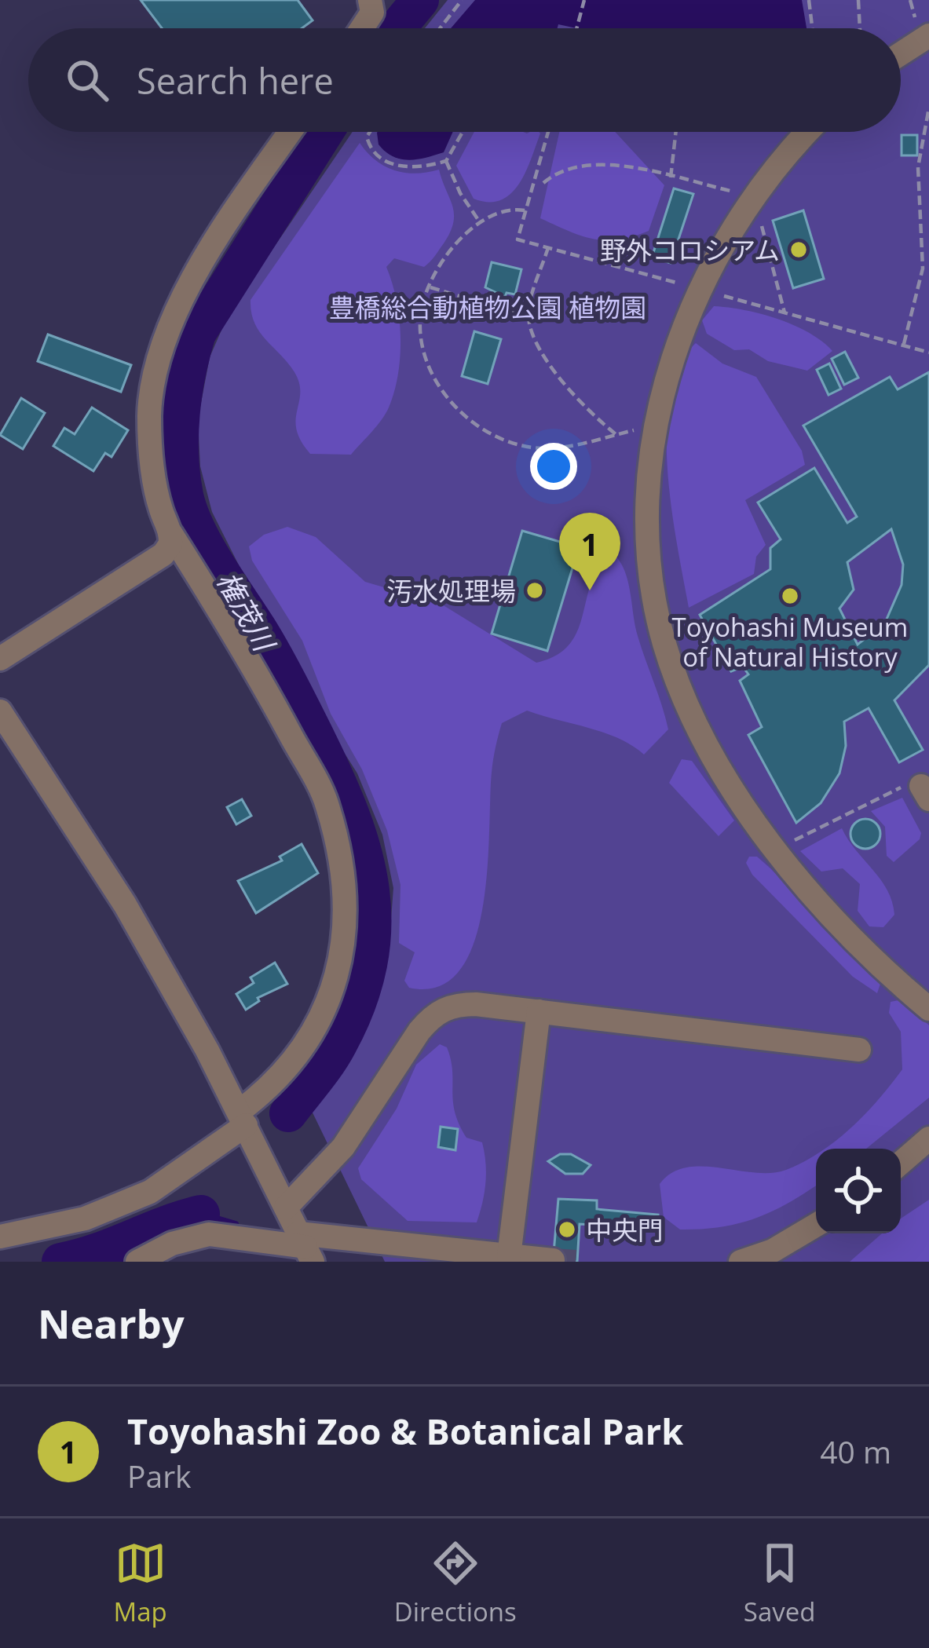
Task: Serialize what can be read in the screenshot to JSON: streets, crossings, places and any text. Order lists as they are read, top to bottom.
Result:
{
  "water": ["権茂川"],
  "parks": ["豊橋総合動植物公園 植物園"],
  "places": [
    "野外コロシアム",
    "汚水処理場",
    "Toyohashi Museum of Natural History",
    "中央門"
  ],
  "page": {
    "search": "Search here",
    "pins": "1",
    "heading": "Nearby",
    "list": [
      {
        "mark": "1",
        "name": "Toyohashi Zoo & Botanical Park",
        "note": "Park",
        "value": "40 m"
      }
    ],
    "nav": ["Map", "Directions", "Saved"]
  }
}
